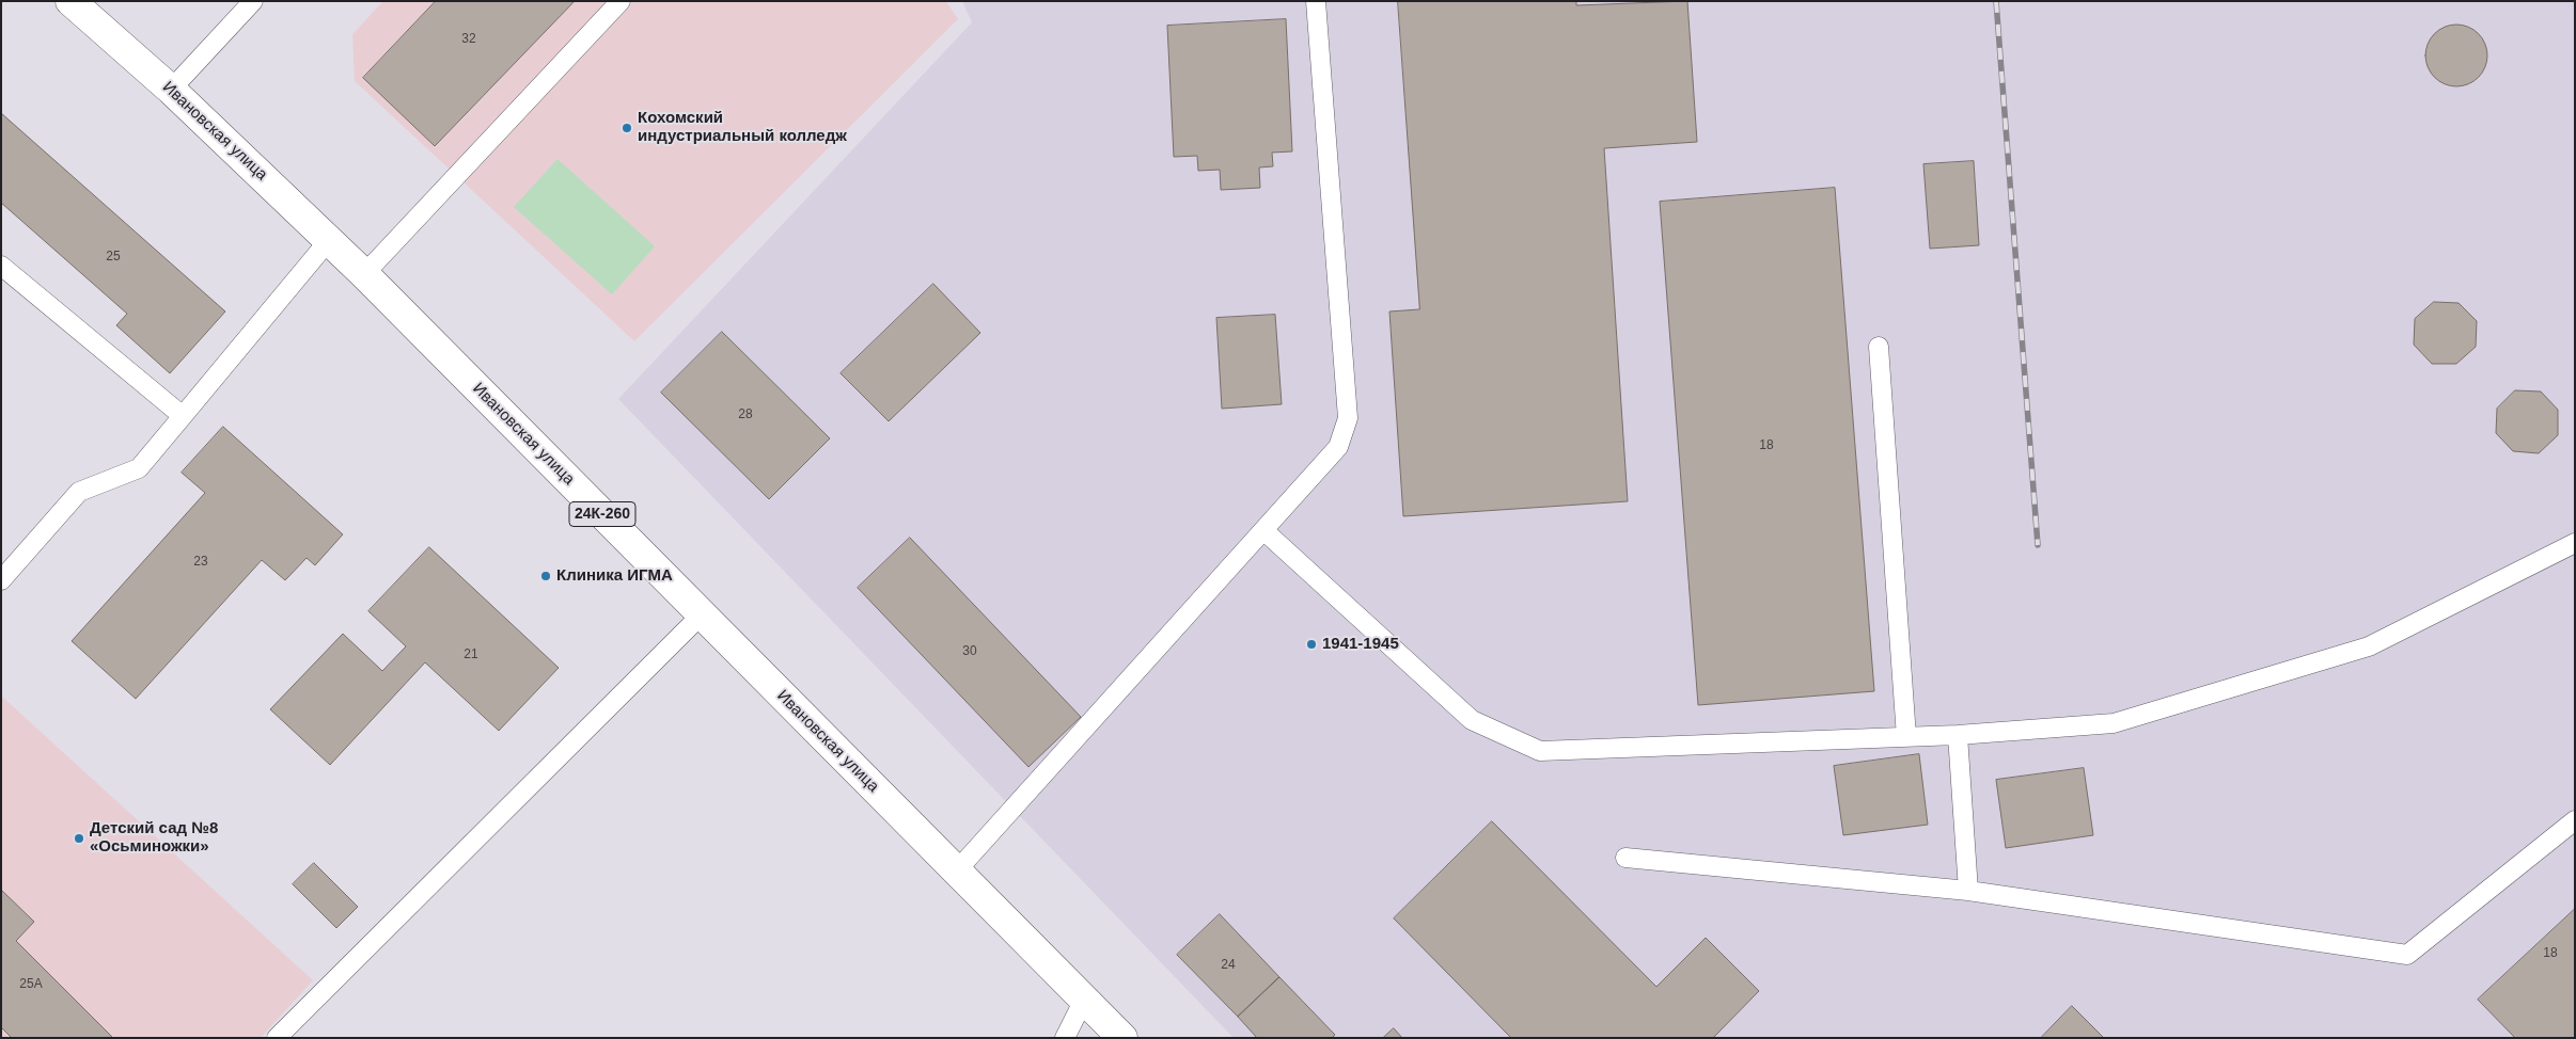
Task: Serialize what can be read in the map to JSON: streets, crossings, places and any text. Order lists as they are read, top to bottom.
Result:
{
  "streets": {
    "main road": ["Ивановская улица", "24К-260"]
  },
  "places": [
    "Кохомский индустриальный колледж",
    "Клиника ИГМА",
    "1941-1945",
    "Детский сад №8 «Осьминожки»"
  ],
  "house_numbers": [
    "32",
    "25",
    "28",
    "18",
    "23",
    "30",
    "21",
    "18",
    "24",
    "25А"
  ]
}
